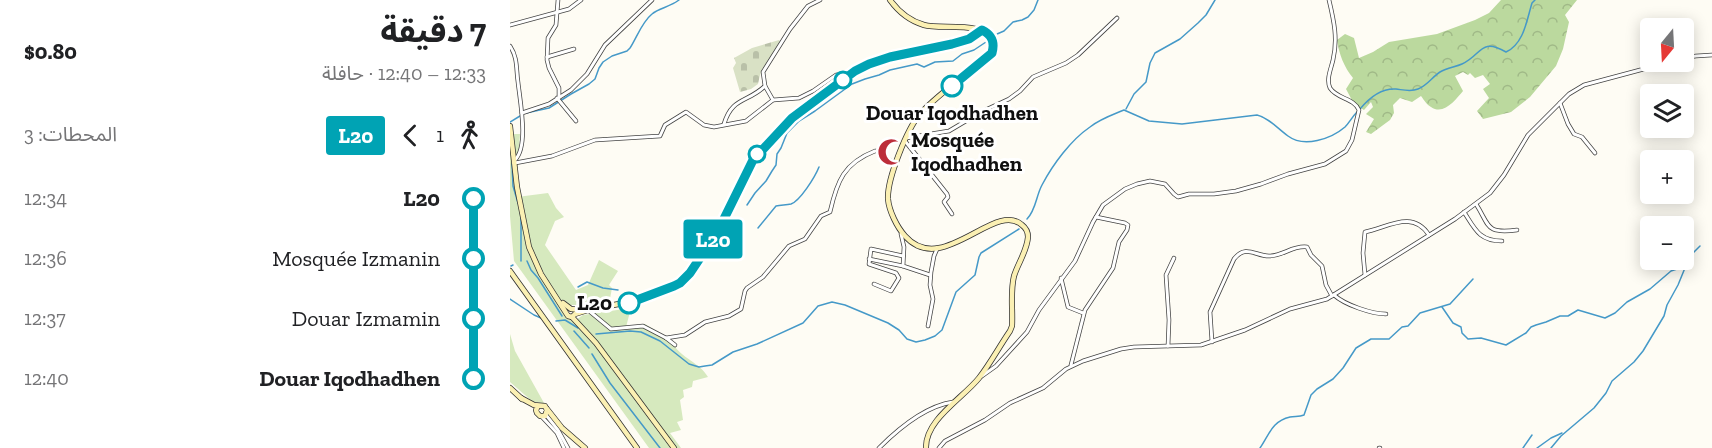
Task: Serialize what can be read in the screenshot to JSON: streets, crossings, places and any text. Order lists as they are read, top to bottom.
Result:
{
  "places": {
    "other": ["Douar Iqodhadhen", "L20"],
    "mosque": ["Mosquée Iqodhadhen"]
  },
  "lines": ["bus line L20"],
  "north": "bottom",
  "page": {
    "on_map": "L20",
    "heading": ["7 دقيقة", "12:33 – 12:40 · حافلة", "$0.80"],
    "map_buttons": ["+", "−"],
    "legs": ["1", "L20", "المحطات: 3"],
    "list": [
      {
        "name": "L20",
        "value": "12:34"
      },
      {
        "name": "Mosquée Izmanin",
        "value": "12:36"
      },
      {
        "name": "Douar Izmamin",
        "value": "12:37"
      },
      {
        "name": "Douar Iqodhadhen",
        "value": "12:40"
      }
    ]
  }
}
